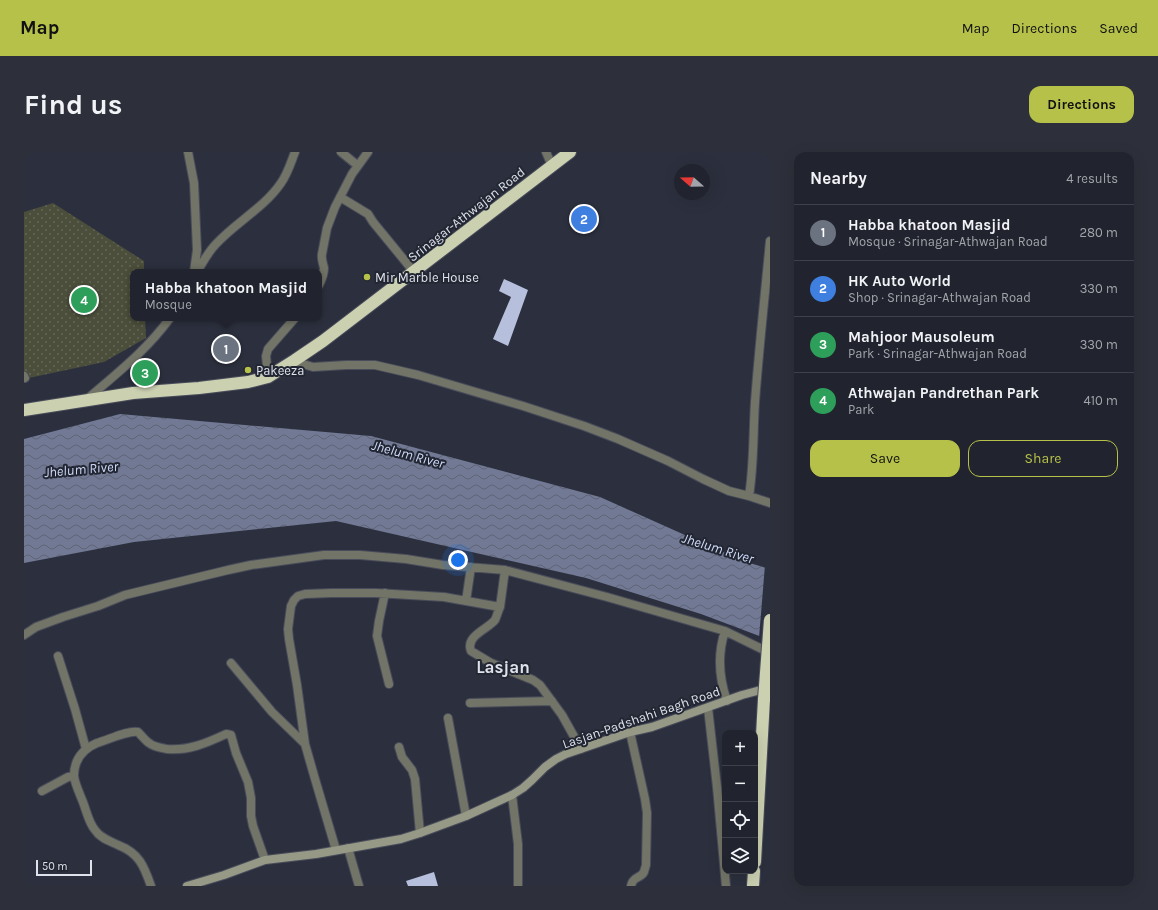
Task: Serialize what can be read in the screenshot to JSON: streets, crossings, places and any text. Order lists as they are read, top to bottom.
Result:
{
  "streets": {
    "highway": ["Srinagar-Athwajan Road"],
    "street": ["Lasjan-Padshahi Bagh Road"]
  },
  "districts": ["Lasjan"],
  "water": ["Jhelum River"],
  "places": ["Mir Marble House", "Pakeeza"],
  "scale_bar": "50 m",
  "north": "left",
  "page": {
    "header": "Map",
    "nav": ["Map", "Directions", "Saved"],
    "buttons": [
      "Directions",
      ["Save", "Share"]
    ],
    "title": "Find us",
    "heading": ["Nearby", "4 results"],
    "pins": [
      "2",
      "4",
      "1",
      "3"
    ],
    "list": [
      {
        "mark": "1",
        "name": "Habba khatoon Masjid",
        "note": "Mosque · Srinagar-Athwajan Road",
        "value": "280 m"
      },
      {
        "mark": "2",
        "name": "HK Auto World",
        "note": "Shop · Srinagar-Athwajan Road",
        "value": "330 m"
      },
      {
        "mark": "3",
        "name": "Mahjoor Mausoleum",
        "note": "Park · Srinagar-Athwajan Road",
        "value": "330 m"
      },
      {
        "mark": "4",
        "name": "Athwajan Pandrethan Park",
        "note": "Park",
        "value": "410 m"
      }
    ],
    "popup": ["Habba khatoon Masjid", "Mosque"],
    "map_buttons": ["+", "−"],
    "scale": "50 m"
  }
}
